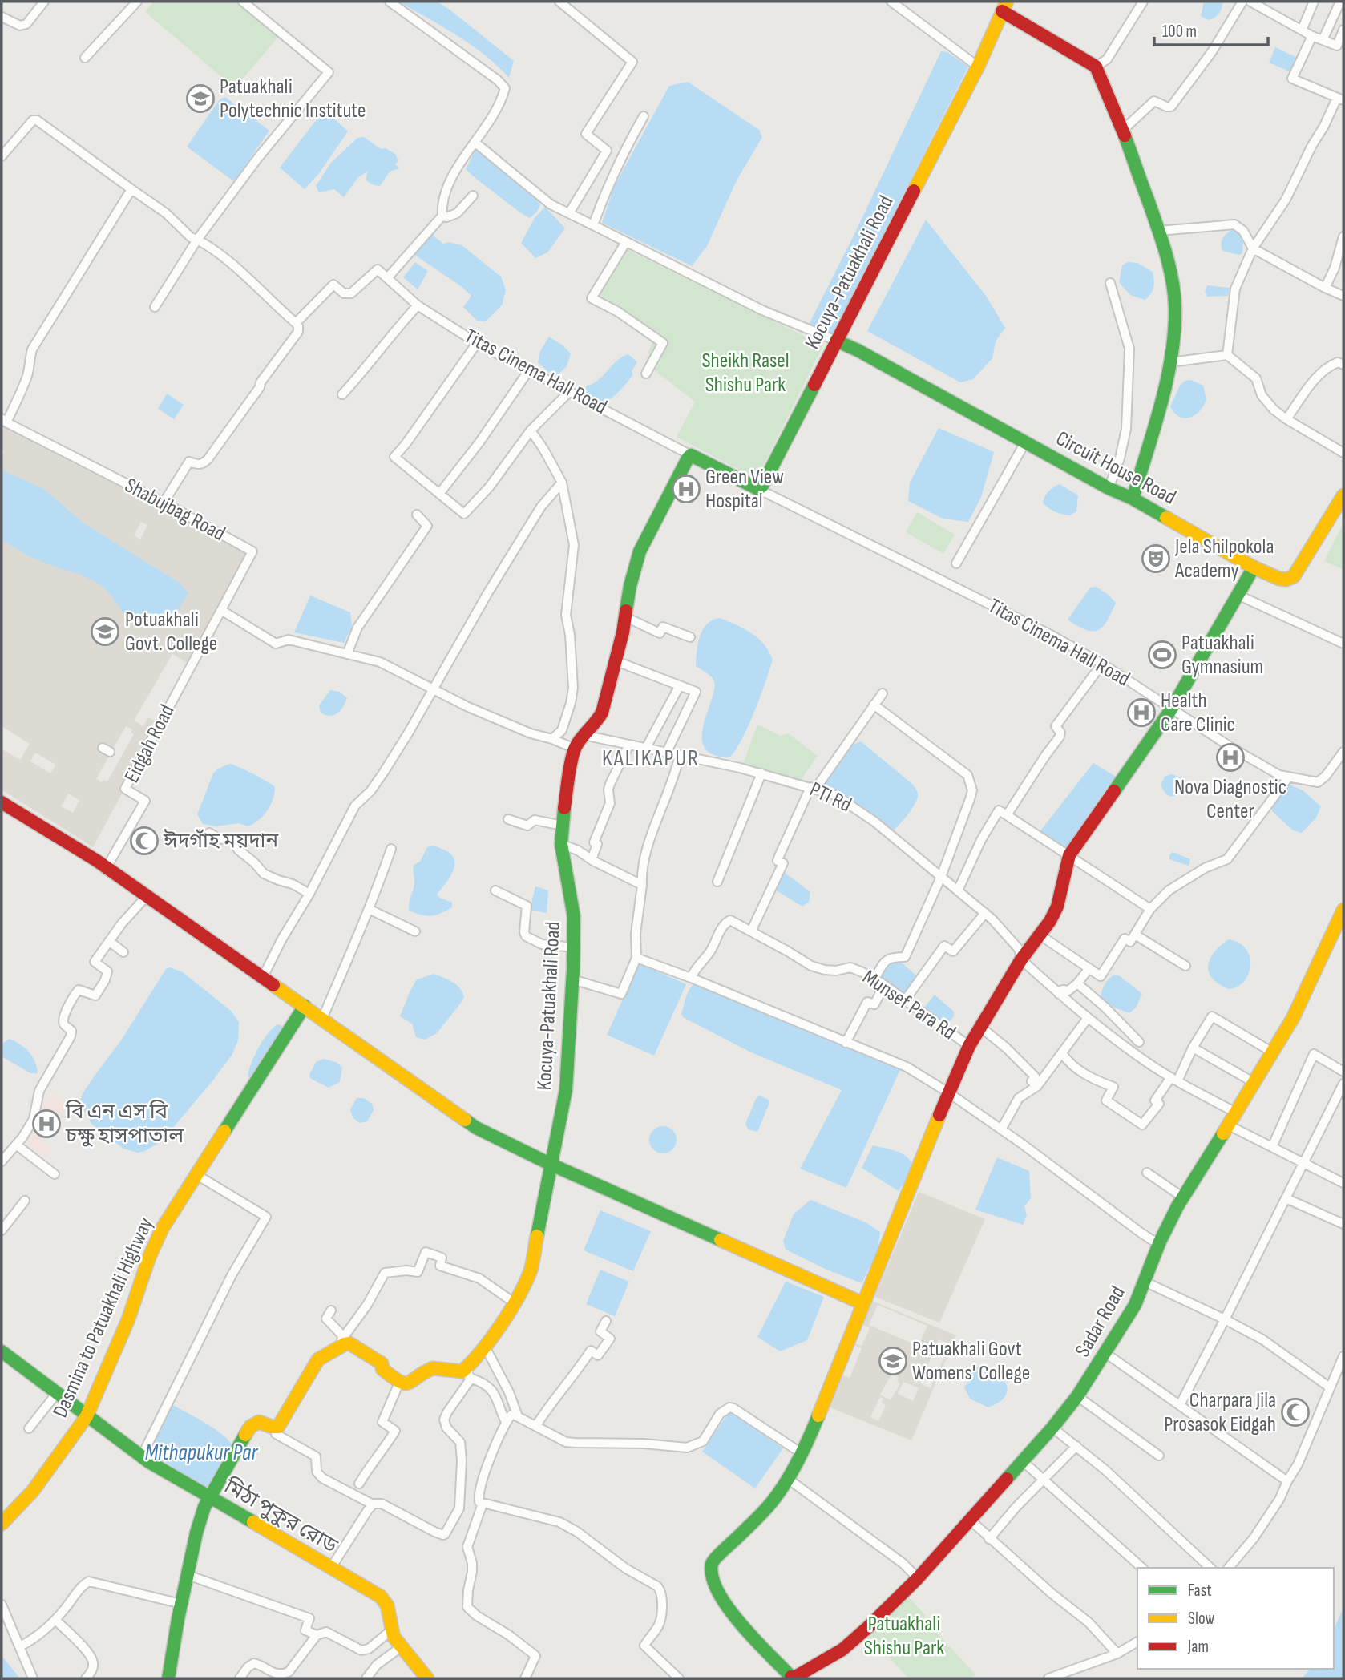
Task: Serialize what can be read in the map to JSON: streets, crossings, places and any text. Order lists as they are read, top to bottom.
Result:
{
  "streets": {
    "street": [
      "Kocuya-Patuakhali Road",
      "Titas Cinema Hall Road",
      "Circuit House Road",
      "Shabujbag Road",
      "Eidgah Road",
      "PTI Rd",
      "Munsef Para Rd",
      "Dasmina to Patuakhali Highway",
      "Sadar Road",
      "মিঠা পুকুর রোড"
    ]
  },
  "crossings": [
    ["Kocuya-Patuakhali Road", "Titas Cinema Hall Road"],
    ["Kocuya-Patuakhali Road", "Circuit House Road"],
    ["Kocuya-Patuakhali Road", "PTI Rd"],
    ["Shabujbag Road", "Eidgah Road"],
    ["PTI Rd", "Sadar Road"],
    ["Dasmina to Patuakhali Highway", "মিঠা পুকুর রোড"]
  ],
  "districts": ["KALIKAPUR"],
  "water": ["Mithapukur Par"],
  "parks": ["Sheikh Rasel Shishu Park", "Patuakhali Shishu Park"],
  "places": {
    "school or university": ["Patuakhali Polytechnic Institute", "Potuakhali Govt. College", "Patuakhali Govt Womens' College"],
    "hospital": [
      "Green View Hospital",
      "Health Care Clinic",
      "Nova Diagnostic Center",
      "বি এন এস বি চক্ষু হাসপাতাল"
    ],
    "theatre": ["Jela Shilpokola Academy"],
    "sports": ["Patuakhali Gymnasium"],
    "mosque": ["ঈদগাঁহ ময়দান", "Charpara Jila Prosasok Eidgah"]
  },
  "legend": ["Fast", "Slow", "Jam"],
  "scale_bar": "100 m"
}
